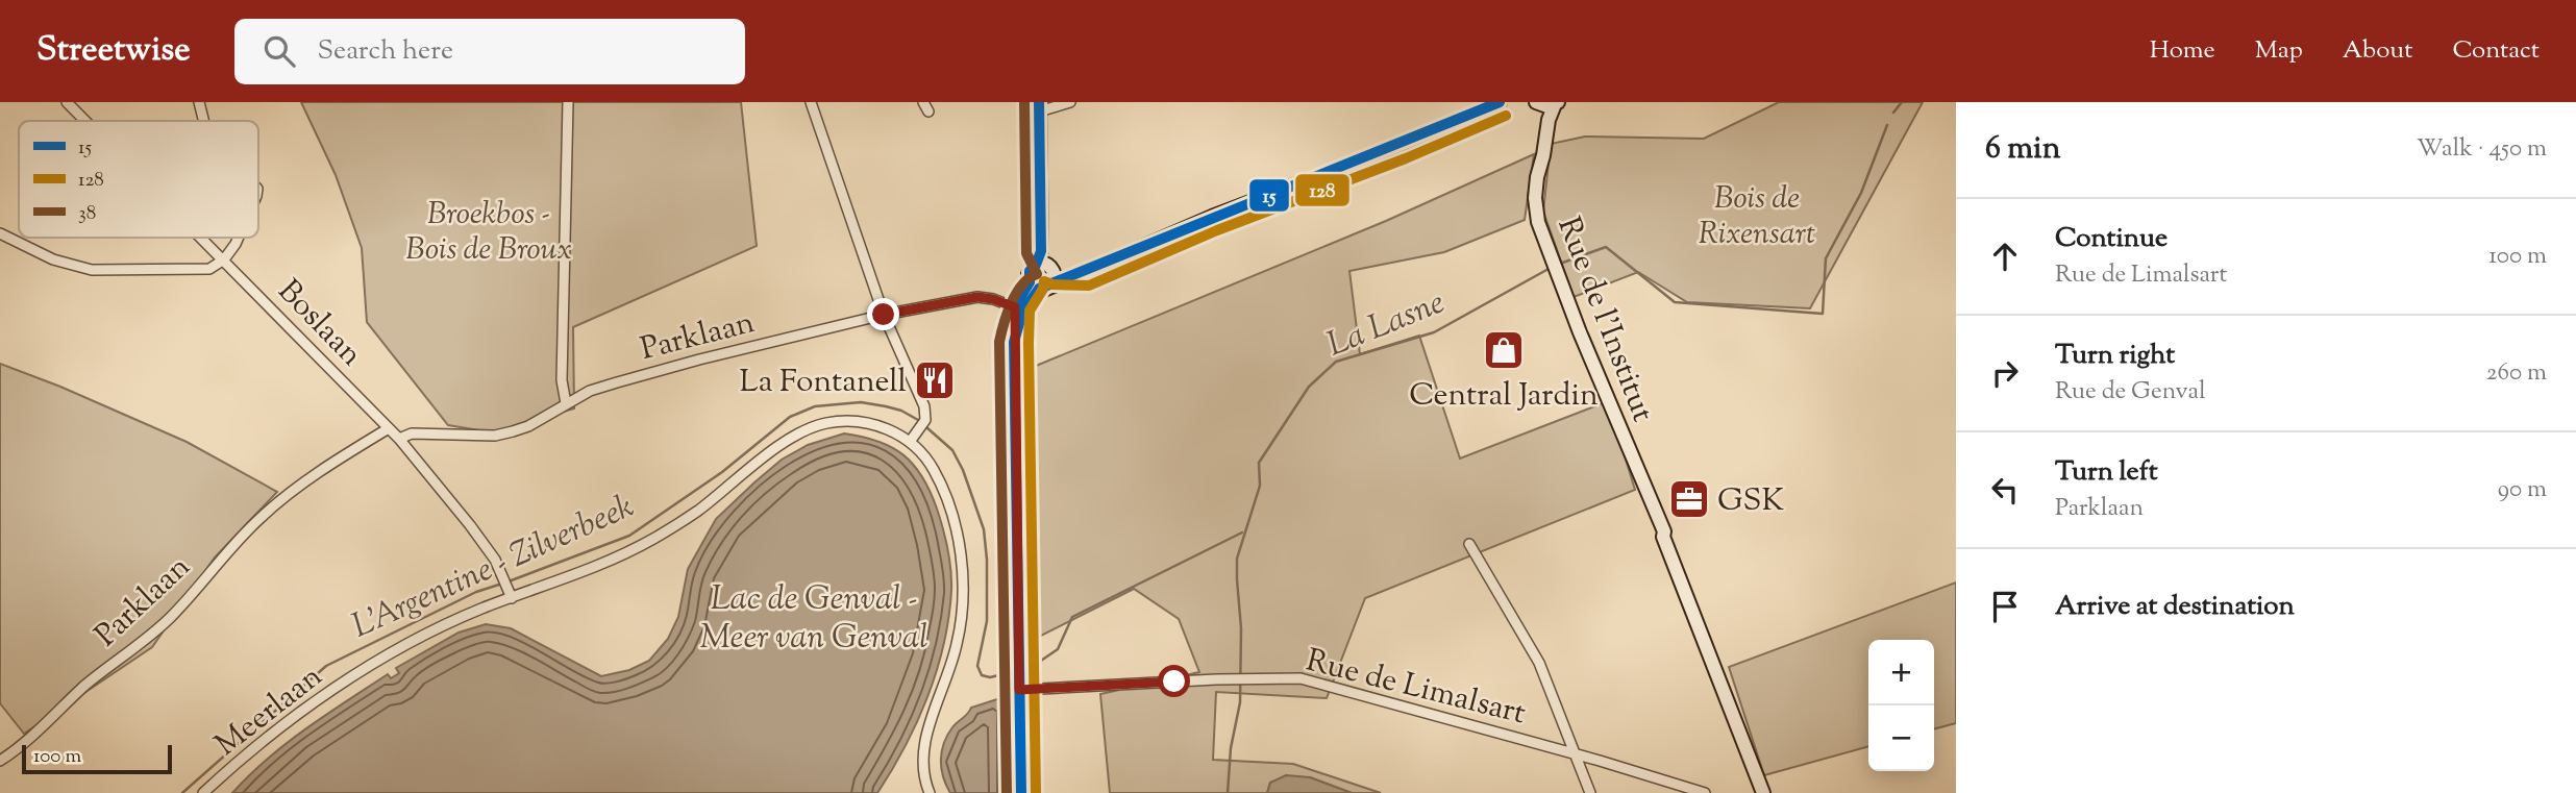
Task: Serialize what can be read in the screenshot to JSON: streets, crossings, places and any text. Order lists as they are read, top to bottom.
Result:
{
  "streets": {
    "street": [
      "Rue de l'Institut",
      "Boslaan",
      "Parklaan",
      "Rue de Limalsart",
      "Meerlaan"
    ]
  },
  "crossings": [
    ["Boslaan", "Parklaan"],
    ["Boslaan", "Meerlaan"]
  ],
  "water": ["La Lasne", "L'Argentine - Zilverbeek", "Lac de Genval - Meer van Genval"],
  "parks": ["Bois de Rixensart", "Broekbos - Bois de Broux"],
  "places": {
    "shop": ["Central Jardin"],
    "restaurant": ["La Fontanell"],
    "office": ["GSK"]
  },
  "lines": ["transit line 15", "transit line 38", "transit line 128"],
  "legend": ["15", "128", "38"],
  "scale_bar": "100 m",
  "page": {
    "header": "Streetwise",
    "search": "Search here",
    "nav": [
      "Home",
      "Map",
      "About",
      "Contact"
    ],
    "heading": ["6 min", "Walk · 450 m"],
    "list": [
      ["Continue", "Rue de Limalsart", "100 m"],
      ["Turn right", "Rue de Genval", "260 m"],
      ["Turn left", "Parklaan", "90 m"],
      "Arrive at destination"
    ],
    "map_buttons": ["+", "−"],
    "scale": "100 m"
  }
}
